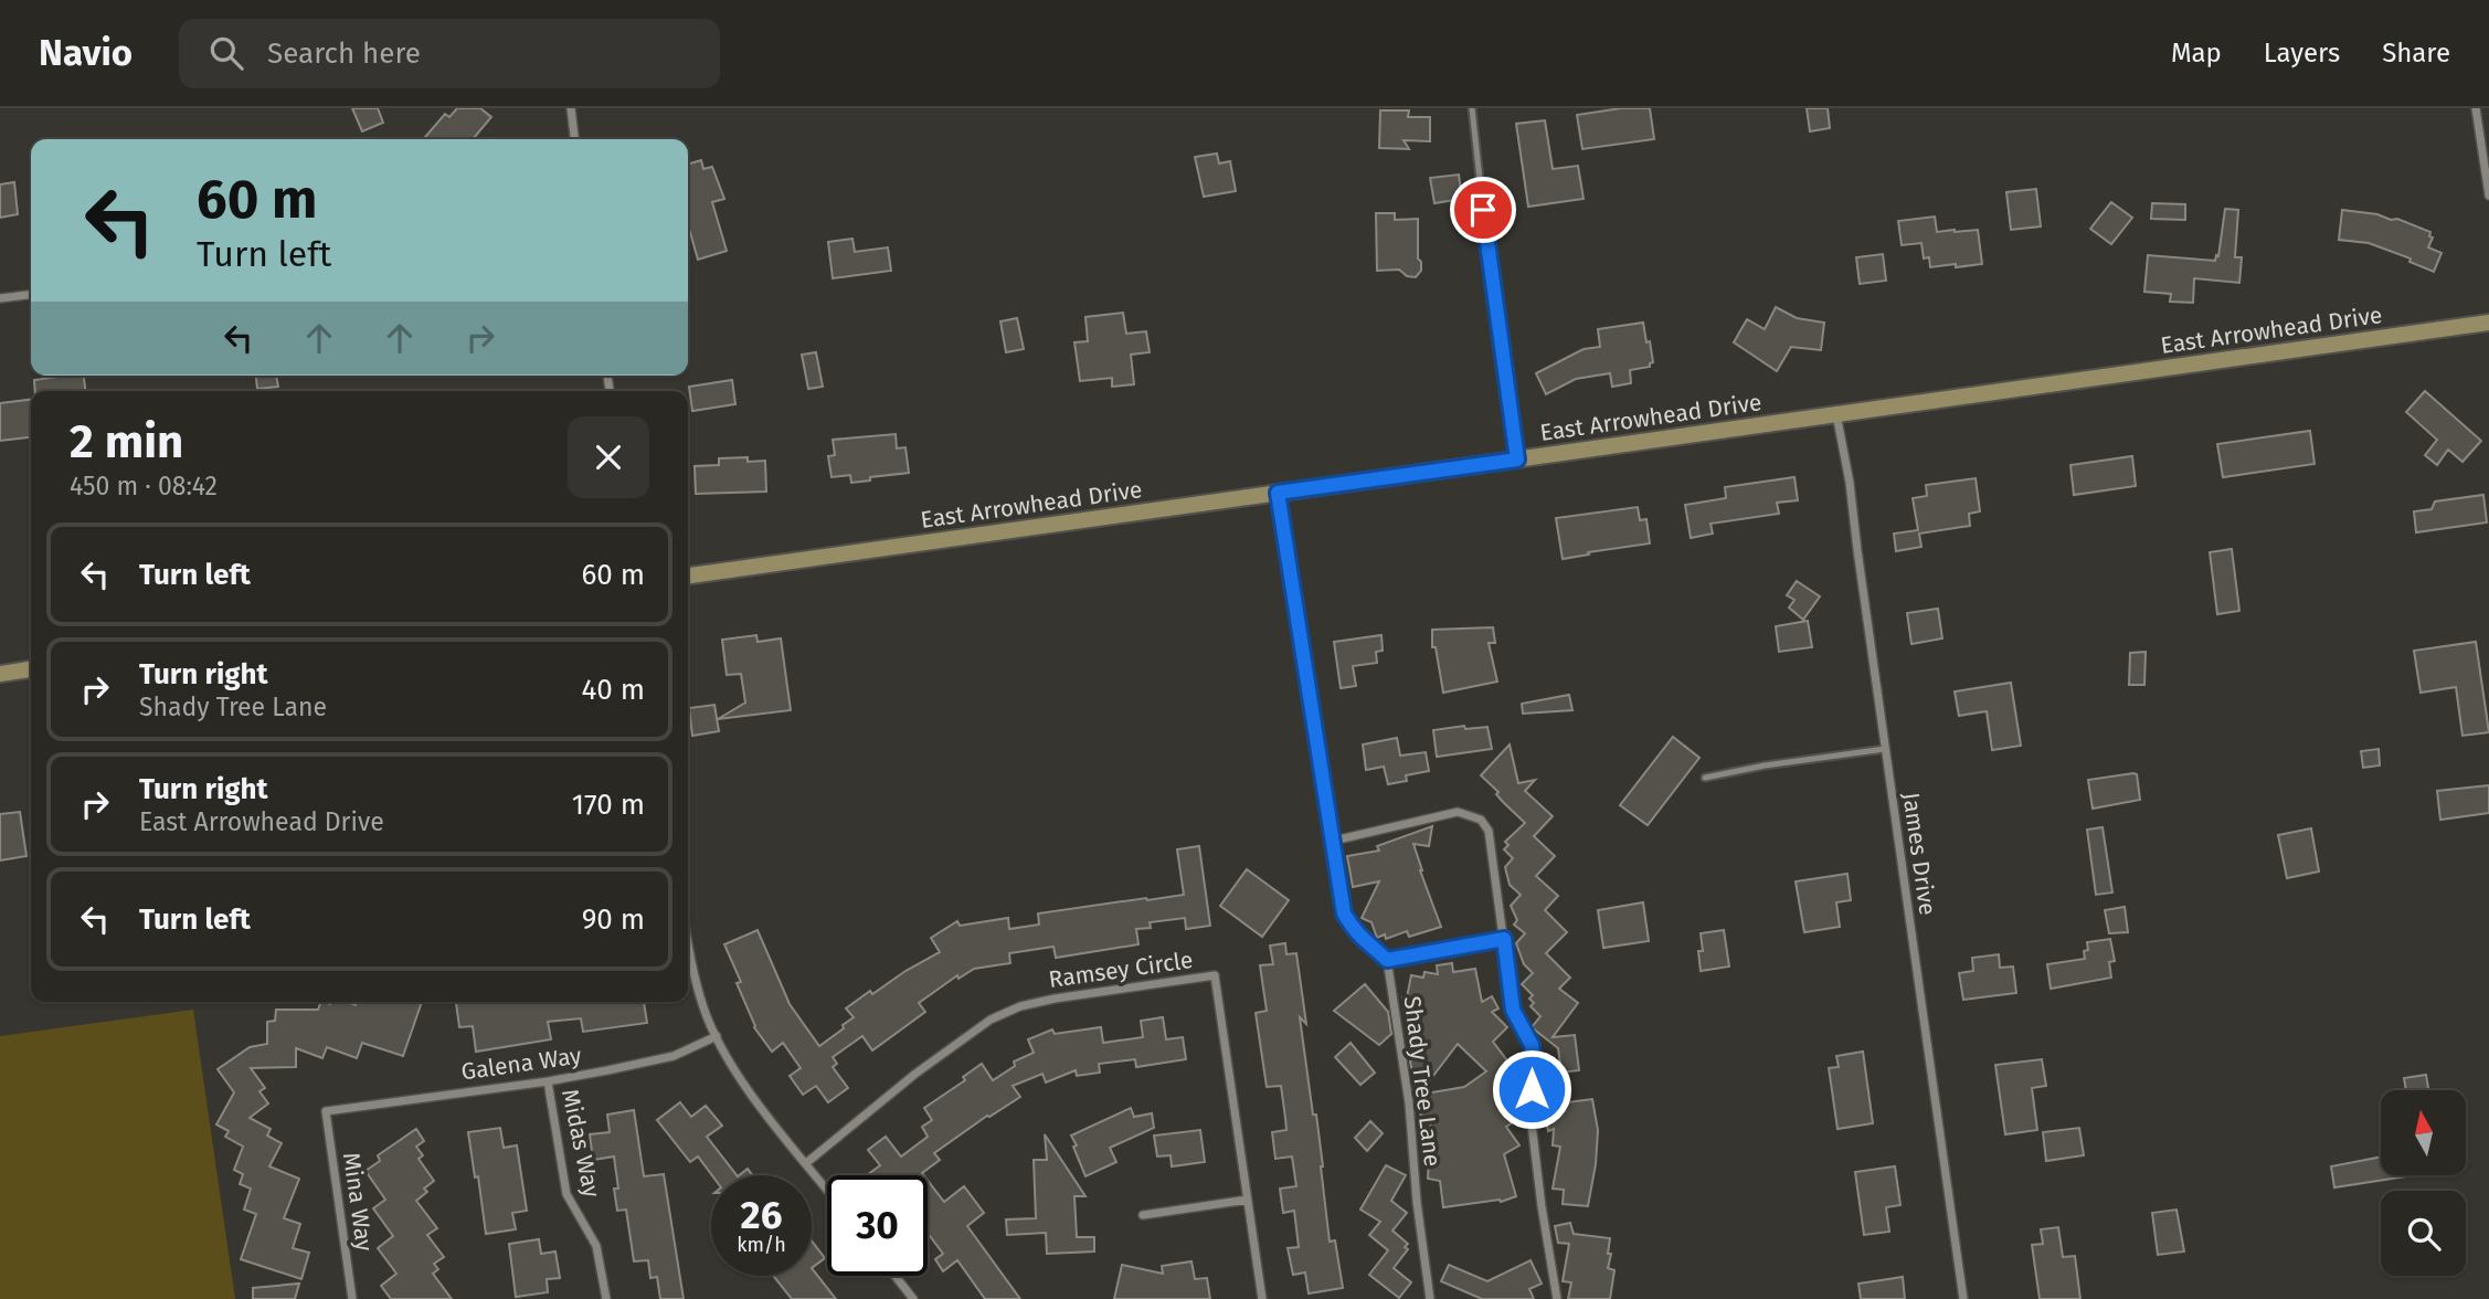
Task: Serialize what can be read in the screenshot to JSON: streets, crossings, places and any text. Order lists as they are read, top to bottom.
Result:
{
  "streets": {
    "street": [
      "East Arrowhead Drive",
      "James Drive",
      "Ramsey Circle",
      "Galena Way",
      "Shady Tree Lane",
      "Midas Way",
      "Mina Way"
    ]
  },
  "crossings": [
    ["East Arrowhead Drive", "James Drive"],
    ["Galena Way", "Midas Way"],
    ["Galena Way", "Mina Way"]
  ],
  "north": "top",
  "page": {
    "header": "Navio",
    "search": "Search here",
    "nav": ["Map", "Layers", "Share"],
    "turn": ["60 m", "Turn left"],
    "heading": ["2 min", "450 m · 08:42"],
    "list": [
      {
        "name": "Turn left",
        "value": "60 m"
      },
      {
        "name": "Turn right",
        "note": "Shady Tree Lane",
        "value": "40 m"
      },
      {
        "name": "Turn right",
        "note": "East Arrowhead Drive",
        "value": "170 m"
      },
      {
        "name": "Turn left",
        "value": "90 m"
      }
    ],
    "speed": "26 km/h",
    "limit": "30"
  }
}
